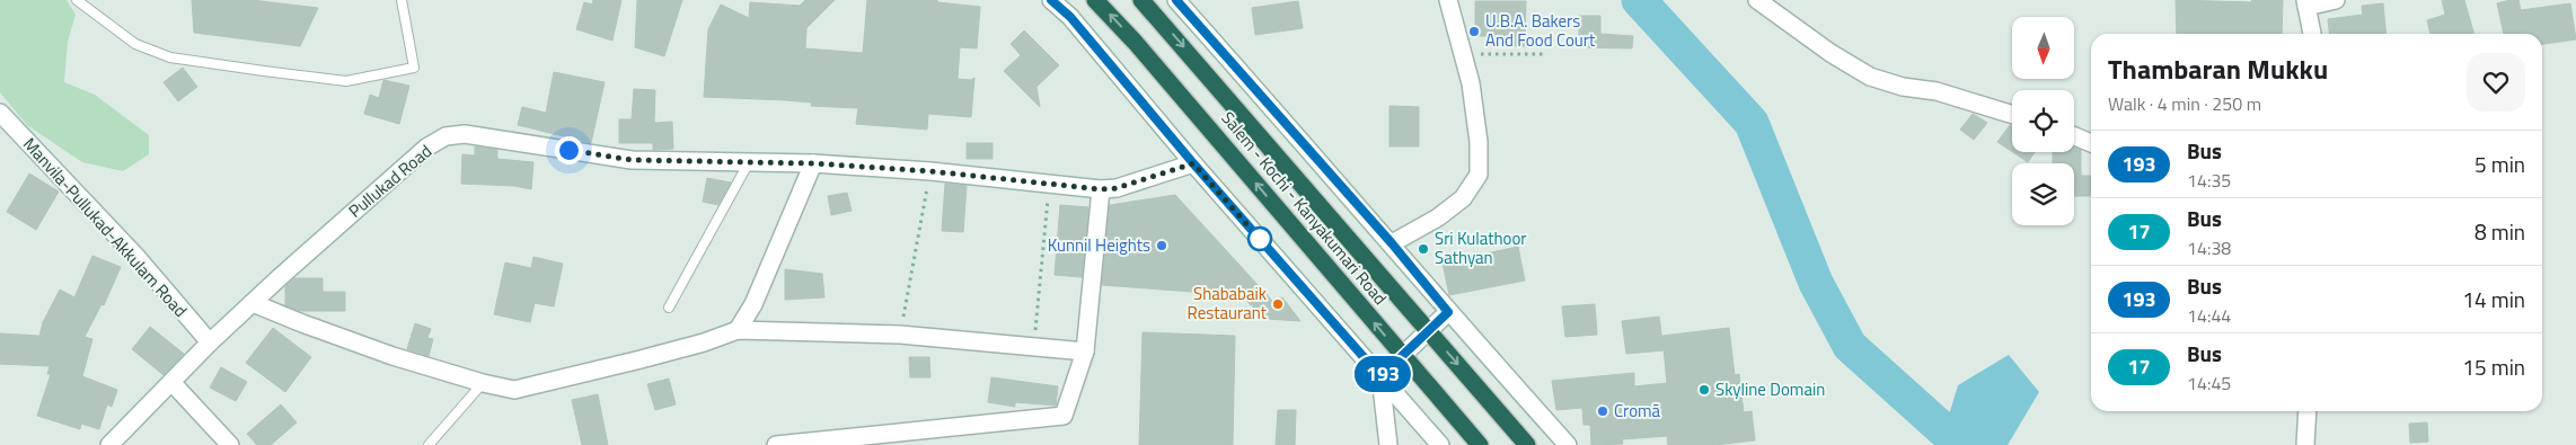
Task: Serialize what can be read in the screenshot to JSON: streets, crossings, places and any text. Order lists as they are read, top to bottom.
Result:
{
  "streets": {
    "highway": ["Salem - Kochi - Kanyakumari Road"],
    "street": ["Pullukad Road", "Manvila-Pullukad-Akkulam Road"]
  },
  "crossings": [
    ["Pullukad Road", "Manvila-Pullukad-Akkulam Road"]
  ],
  "places": [
    "U.B.A. Bakers And Food Court",
    "Kunnil Heights",
    "Sri Kulathoor Sathyan",
    "Shababaik Restaurant",
    "Skyline Domain",
    "Cromā"
  ],
  "lines": ["bus line 193"],
  "north": "bottom",
  "page": {
    "on_map": "193",
    "heading": ["Thambaran Mukku", "Walk · 4 min · 250 m"],
    "list": [
      {
        "mark": "193",
        "name": "Bus",
        "note": "14:35",
        "value": "5 min"
      },
      {
        "mark": "17",
        "name": "Bus",
        "note": "14:38",
        "value": "8 min"
      },
      {
        "mark": "193",
        "name": "Bus",
        "note": "14:44",
        "value": "14 min"
      },
      {
        "mark": "17",
        "name": "Bus",
        "note": "14:45",
        "value": "15 min"
      }
    ]
  }
}
